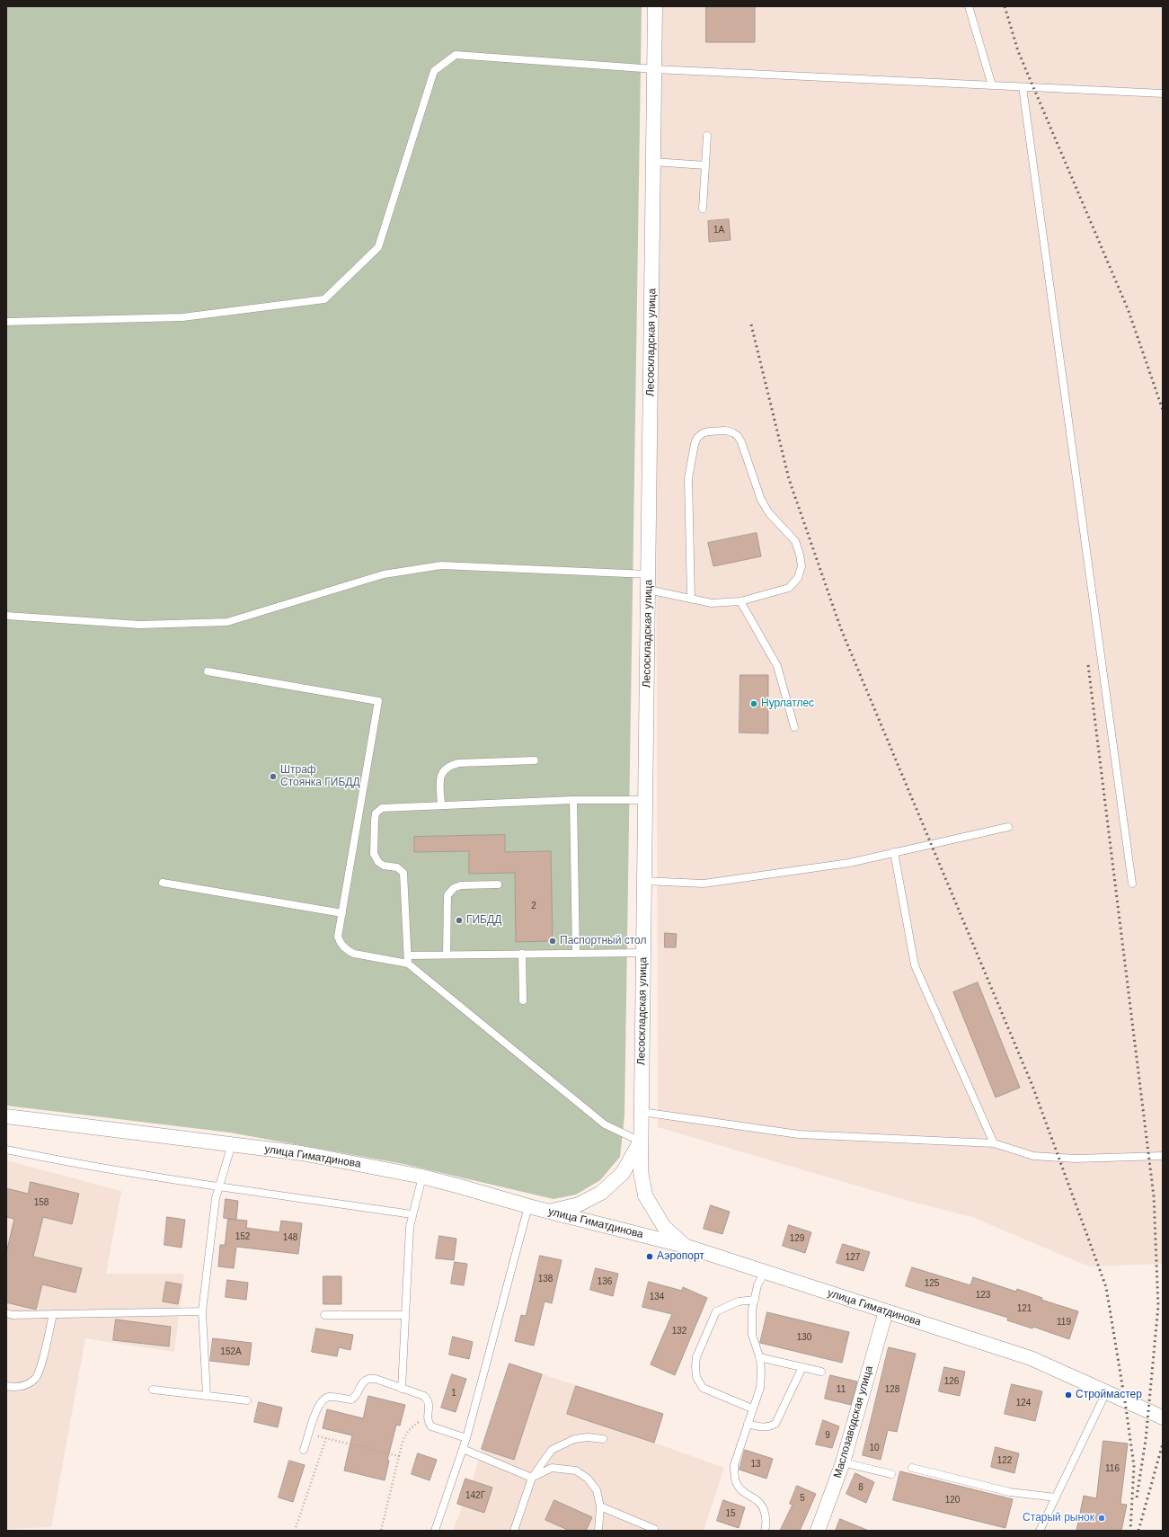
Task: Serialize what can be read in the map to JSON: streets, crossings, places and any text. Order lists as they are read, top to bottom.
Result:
{
  "streets": {
    "street": ["Лесоскладская улица", "улица Гиматдинова", "Маслозаводская улица"]
  },
  "crossings": [
    ["Лесоскладская улица", "улица Гиматдинова"],
    ["улица Гиматдинова", "Маслозаводская улица"]
  ],
  "places": [
    "Нурлатлес",
    "Штраф Стоянка ГИБДД",
    "ГИБДД",
    "Паспортный стол",
    "Аэропорт",
    "Строймастер",
    "Старый рынок"
  ],
  "house_numbers": [
    "1А",
    "2",
    "158",
    "152",
    "148",
    "129",
    "127",
    "138",
    "136",
    "125",
    "123",
    "134",
    "121",
    "119",
    "132",
    "130",
    "152А",
    "126",
    "11",
    "128",
    "1",
    "124",
    "9",
    "10",
    "122",
    "13",
    "116",
    "8",
    "142Г",
    "5",
    "120",
    "15"
  ]
}
